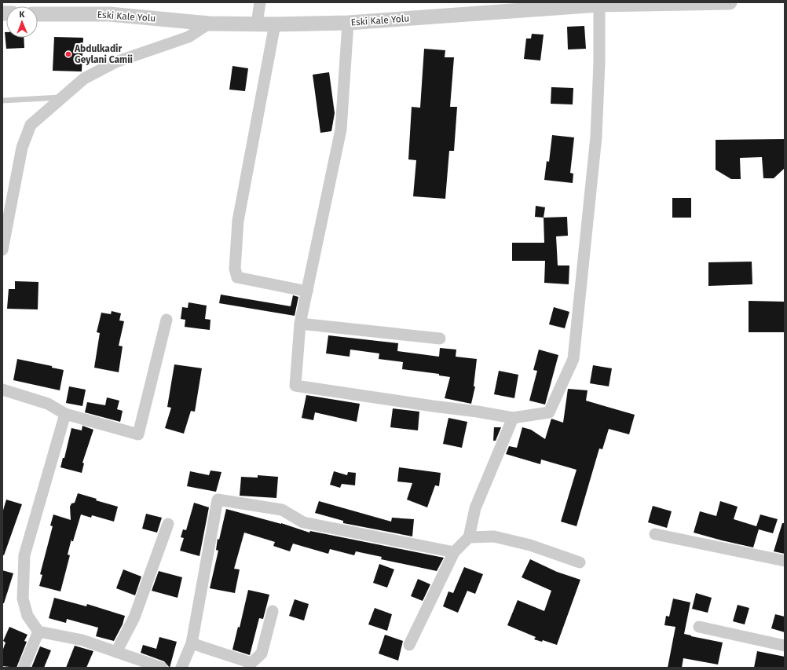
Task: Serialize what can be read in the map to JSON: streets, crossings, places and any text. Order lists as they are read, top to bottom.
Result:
{
  "streets": {
    "street": ["Eski Kale Yolu"]
  },
  "places": ["Abdulkadir Geylani Camii"],
  "north": "top"
}
